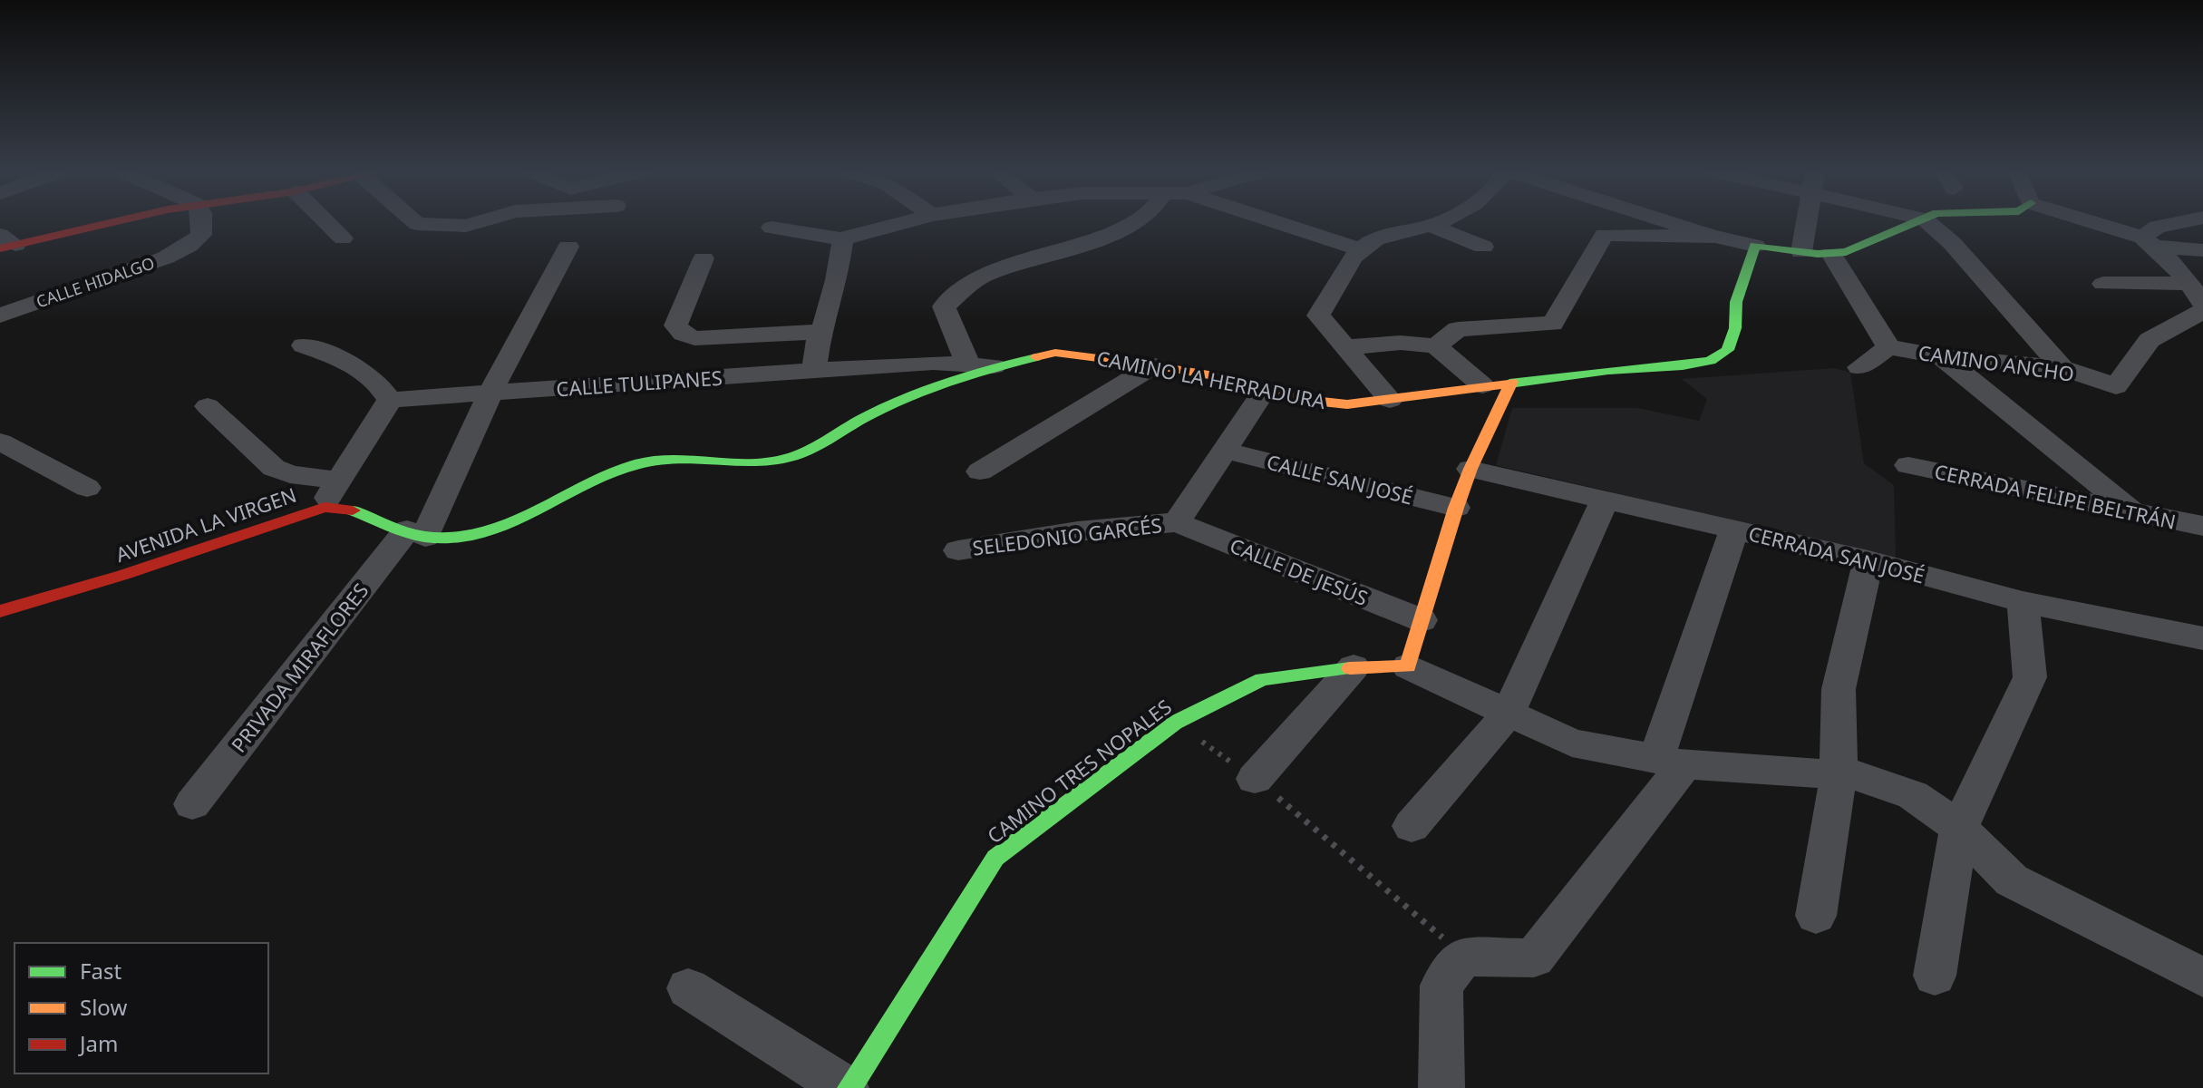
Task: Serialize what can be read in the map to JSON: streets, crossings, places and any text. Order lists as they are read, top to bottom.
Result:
{
  "streets": {
    "street": [
      "CALLE HIDALGO",
      "CAMINO ANCHO",
      "CAMINO LA HERRADURA",
      "CALLE TULIPANES",
      "CALLE SAN JOSÉ",
      "CERRADA FELIPE BELTRÁN",
      "AVENIDA LA VIRGEN",
      "SELEDONIO GARCÉS",
      "CERRADA SAN JOSÉ",
      "CALLE DE JESÚS",
      "PRIVADA MIRAFLORES",
      "CAMINO TRES NOPALES"
    ]
  },
  "crossings": [
    ["CAMINO LA HERRADURA", "CALLE TULIPANES"],
    ["CAMINO LA HERRADURA", "AVENIDA LA VIRGEN"],
    ["CAMINO LA HERRADURA", "PRIVADA MIRAFLORES"],
    ["CALLE TULIPANES", "PRIVADA MIRAFLORES"],
    ["AVENIDA LA VIRGEN", "PRIVADA MIRAFLORES"],
    ["SELEDONIO GARCÉS", "CALLE DE JESÚS"]
  ],
  "legend": ["Fast", "Slow", "Jam"]
}
